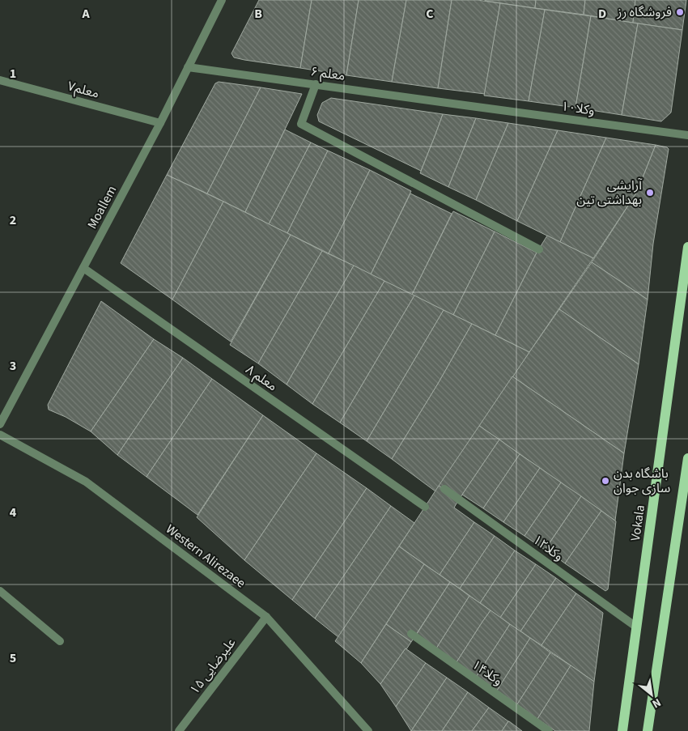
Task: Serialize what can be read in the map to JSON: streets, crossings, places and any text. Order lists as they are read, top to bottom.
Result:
{
  "streets": {
    "main road": ["Vokala"],
    "street": [
      "۶ معلم",
      "معلم۷",
      "وکلا۱۰",
      "Moallem",
      "۸ معلم",
      "وکلا۱۲",
      "Western Alirezaee",
      "۱۵ علیرضایی",
      "وکلا۱۴"
    ]
  },
  "crossings": [
    ["۶ معلم", "وکلا۱۰"],
    ["۶ معلم", "Moallem"],
    ["معلم۷", "Moallem"],
    ["Moallem", "۸ معلم"],
    ["Vokala", "وکلا۱۲"],
    ["Western Alirezaee", "۱۵ علیرضایی"]
  ],
  "places": ["فروشگاه رز", "آرایشی بهداشتی تین", "باشگاه بدن سازی جوان"],
  "north": "bottom right",
  "grid": {
    "columns": [
      "A",
      "B",
      "C",
      "D"
    ],
    "rows": [
      "1",
      "2",
      "3",
      "4",
      "5"
    ]
  }
}
